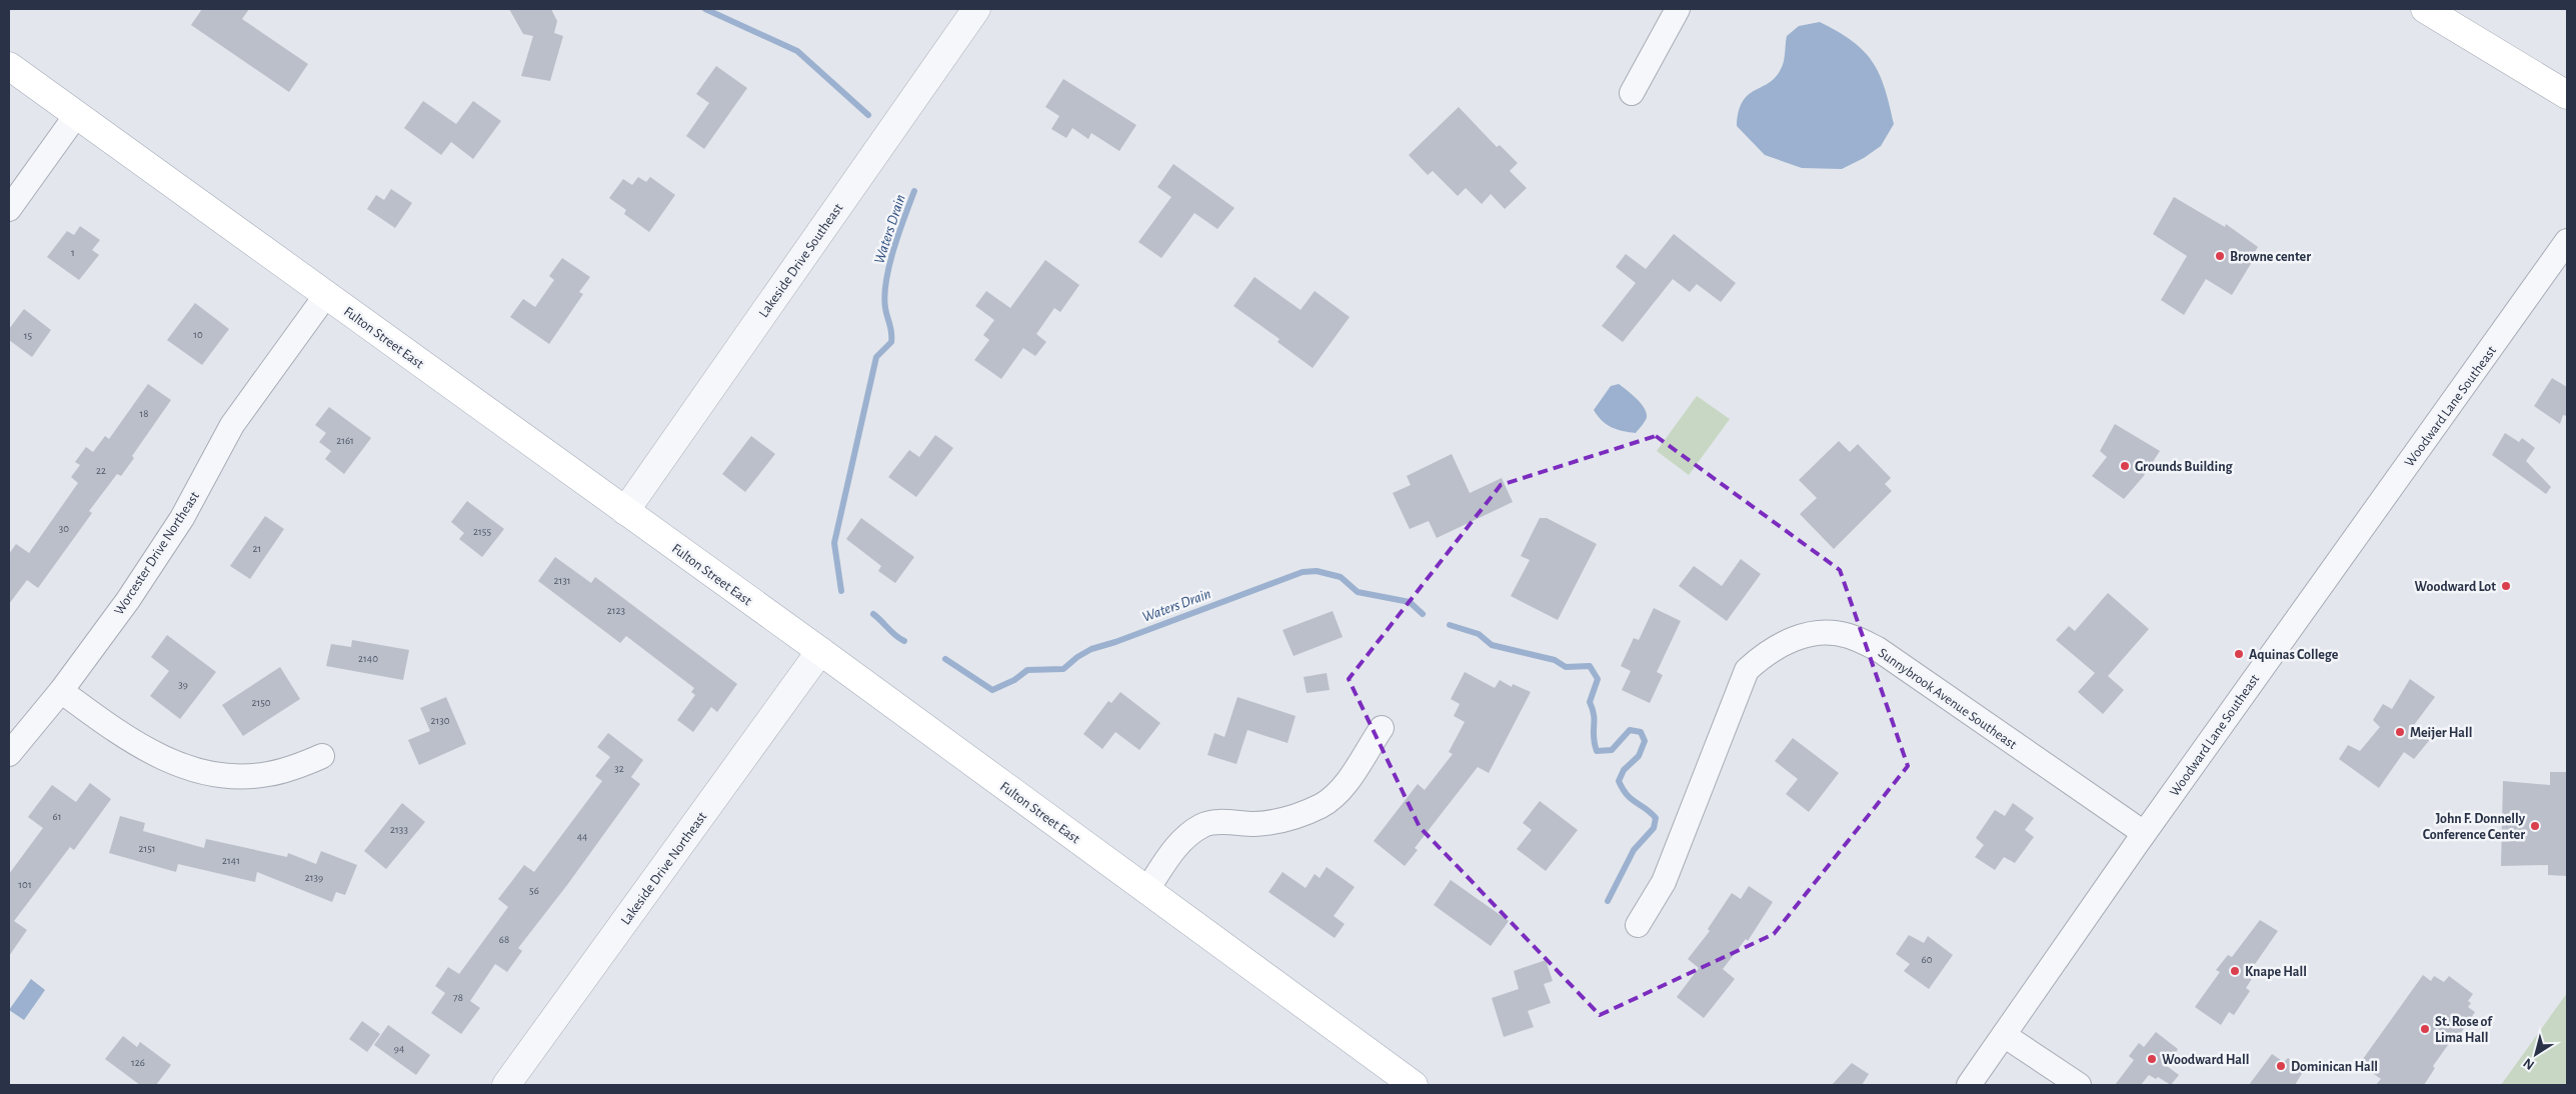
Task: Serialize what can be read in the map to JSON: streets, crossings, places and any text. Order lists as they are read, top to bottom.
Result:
{
  "streets": {
    "main road": ["Fulton Street East"],
    "street": [
      "Lakeside Drive Southeast",
      "Woodward Lane Southeast",
      "Worcester Drive Northeast",
      "Sunnybrook Avenue Southeast",
      "Lakeside Drive Northeast"
    ]
  },
  "crossings": [
    ["Lakeside Drive Southeast", "Fulton Street East"],
    ["Fulton Street East", "Worcester Drive Northeast"],
    ["Fulton Street East", "Lakeside Drive Northeast"],
    ["Woodward Lane Southeast", "Sunnybrook Avenue Southeast"]
  ],
  "water": ["Waters Drain"],
  "places": [
    "Browne center",
    "Grounds Building",
    "Woodward Lot",
    "Aquinas College",
    "Meijer Hall",
    "John F. Donnelly Conference Center",
    "Knape Hall",
    "St. Rose of Lima Hall",
    "Woodward Hall",
    "Dominican Hall"
  ],
  "house_numbers": [
    "1",
    "10",
    "15",
    "18",
    "2161",
    "22",
    "30",
    "2155",
    "21",
    "2131",
    "2123",
    "2140",
    "39",
    "2150",
    "2130",
    "32",
    "61",
    "2133",
    "44",
    "2151",
    "2141",
    "2139",
    "101",
    "56",
    "68",
    "60",
    "78",
    "94",
    "126"
  ],
  "north": "bottom left"
}
